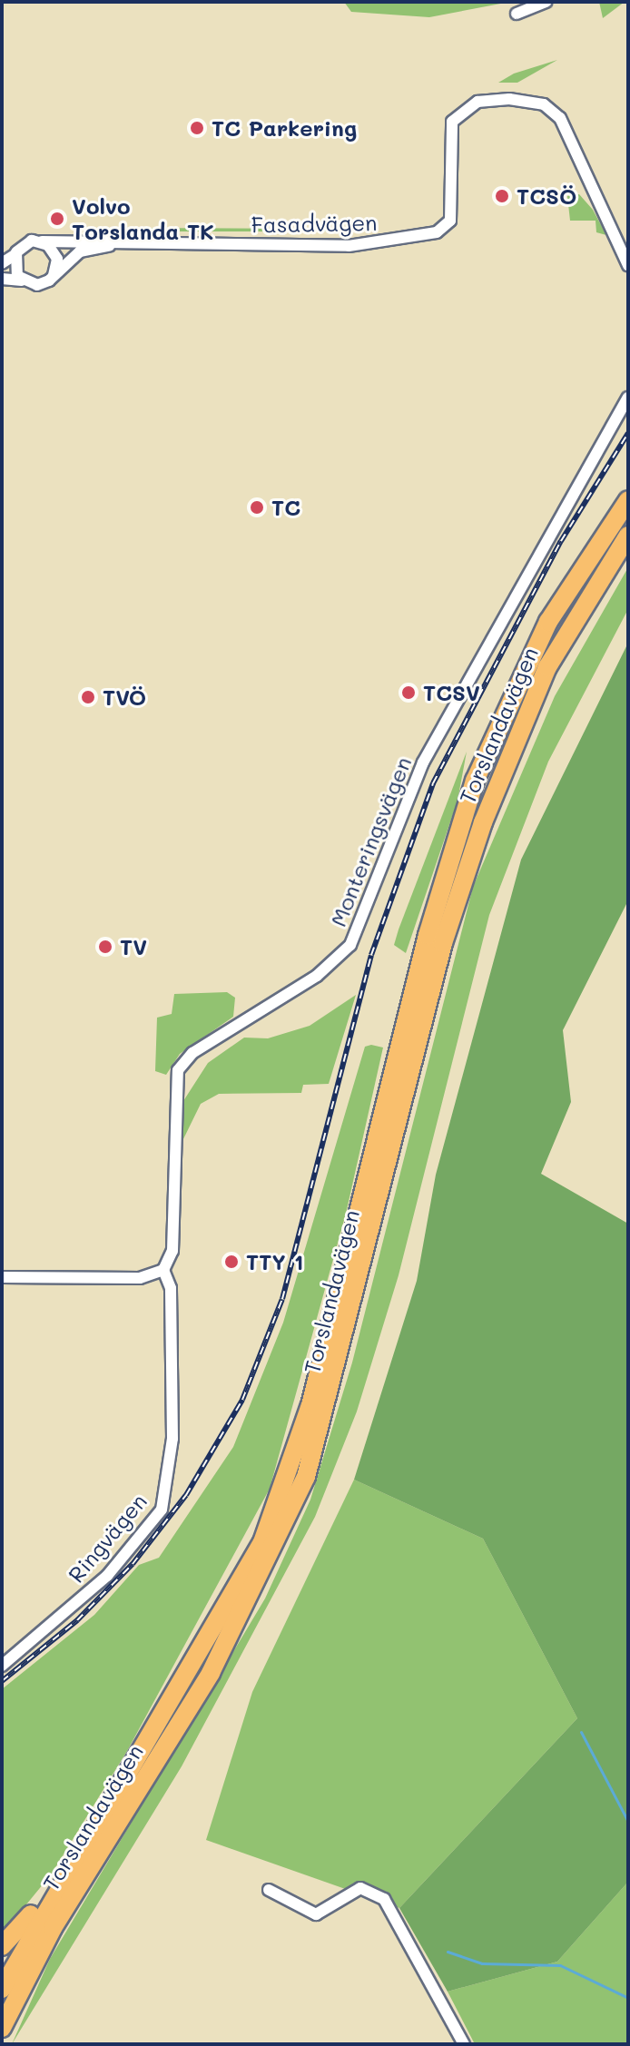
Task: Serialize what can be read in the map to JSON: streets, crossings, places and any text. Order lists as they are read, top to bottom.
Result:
{
  "streets": {
    "main road": ["Torslandavägen"],
    "street": ["Fasadvägen", "Monteringsvägen", "Ringvägen"]
  },
  "crossings": [
    ["Monteringsvägen", "Ringvägen"]
  ],
  "places": [
    "TC Parkering",
    "TCSÖ",
    "Volvo Torslanda TK",
    "TC",
    "TCSV",
    "TVÖ",
    "TV",
    "TTY 1"
  ]
}
